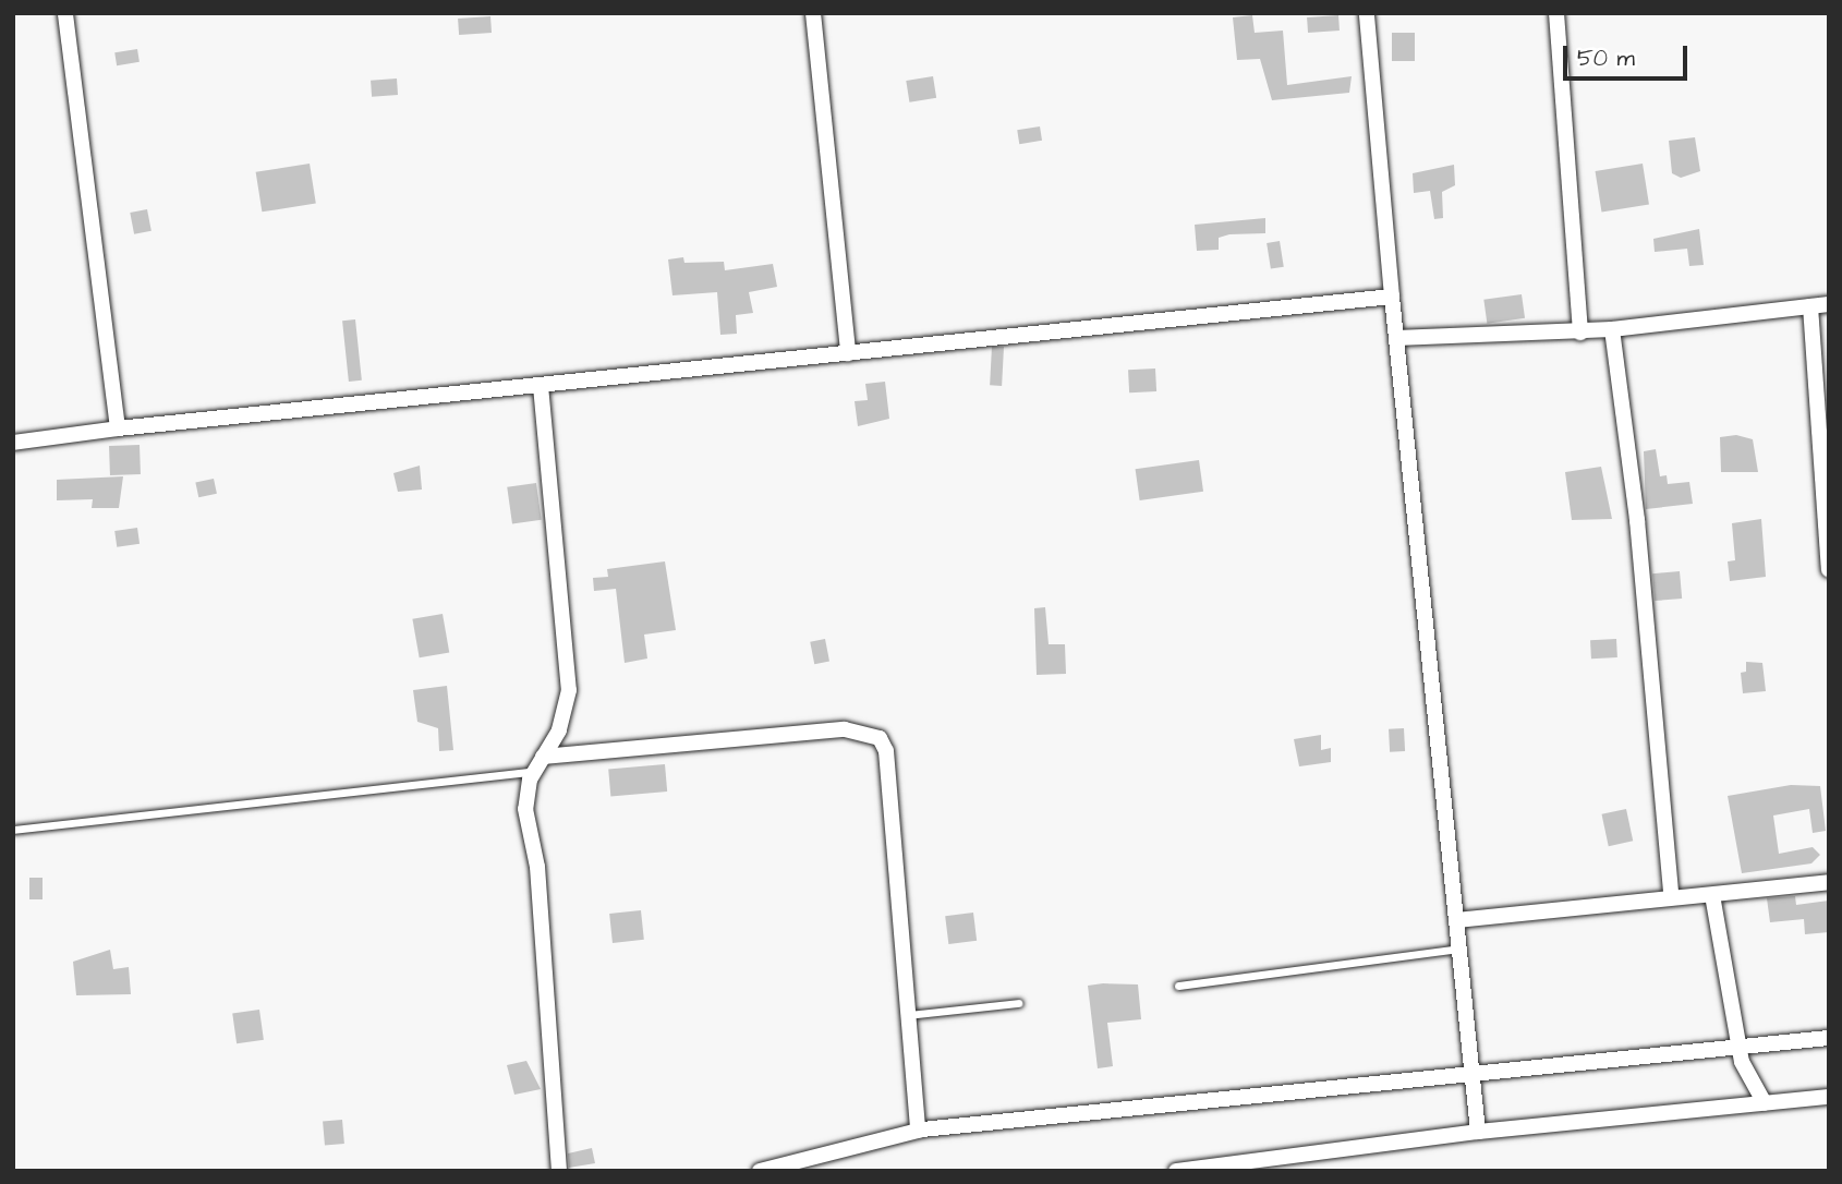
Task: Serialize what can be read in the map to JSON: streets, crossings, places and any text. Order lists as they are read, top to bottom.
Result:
{
  "scale_bar": "50 m"
}
